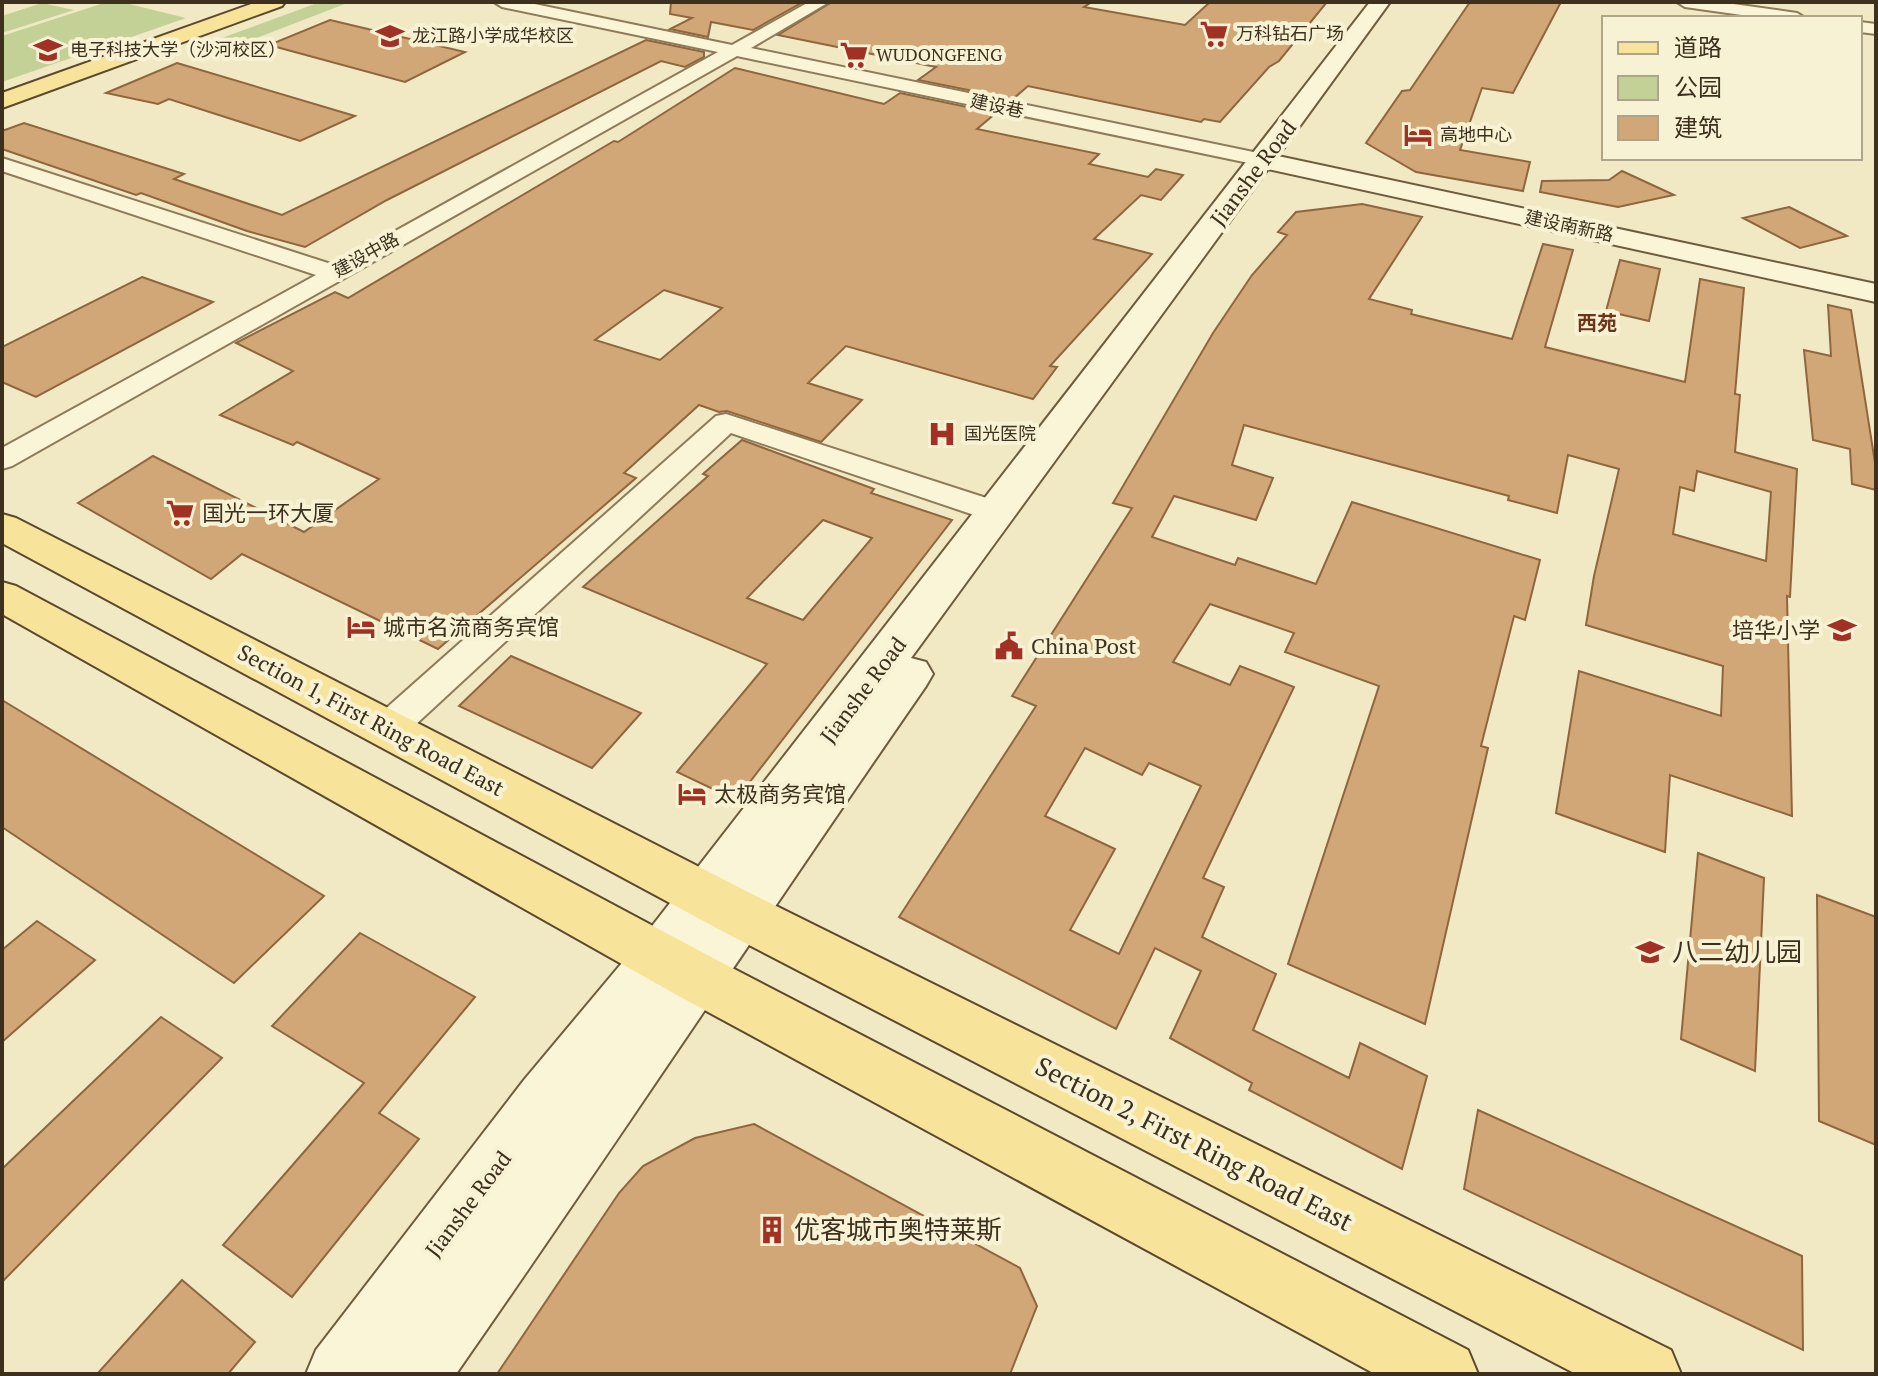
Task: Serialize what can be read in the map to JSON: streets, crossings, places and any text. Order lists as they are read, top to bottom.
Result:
{
  "streets": {
    "main road": ["Section 1, First Ring Road East", "Section 2, First Ring Road East"],
    "street": [
      "建设巷",
      "Jianshe Road",
      "建设南新路",
      "建设中路"
    ]
  },
  "crossings": [
    ["建设巷", "Jianshe Road"],
    ["建设巷", "建设南新路"],
    ["建设巷", "建设中路"],
    ["Jianshe Road", "建设南新路"],
    ["Jianshe Road", "Section 1, First Ring Road East"],
    ["Jianshe Road", "Section 2, First Ring Road East"],
    ["Section 1, First Ring Road East", "Section 2, First Ring Road East"]
  ],
  "districts": ["西苑"],
  "places": {
    "supermarket": ["万科钻石广场", "WUDONGFENG", "国光一环大厦"],
    "school or university": [
      "龙江路小学成华校区",
      "电子科技大学（沙河校区）",
      "培华小学",
      "八二幼儿园"
    ],
    "hotel": ["高地中心", "城市名流商务宾馆", "太极商务宾馆"],
    "hospital": ["国光医院"],
    "public building": ["China Post"],
    "building": ["优客城市奥特莱斯"]
  },
  "legend": ["道路", "公园", "建筑"]
}
